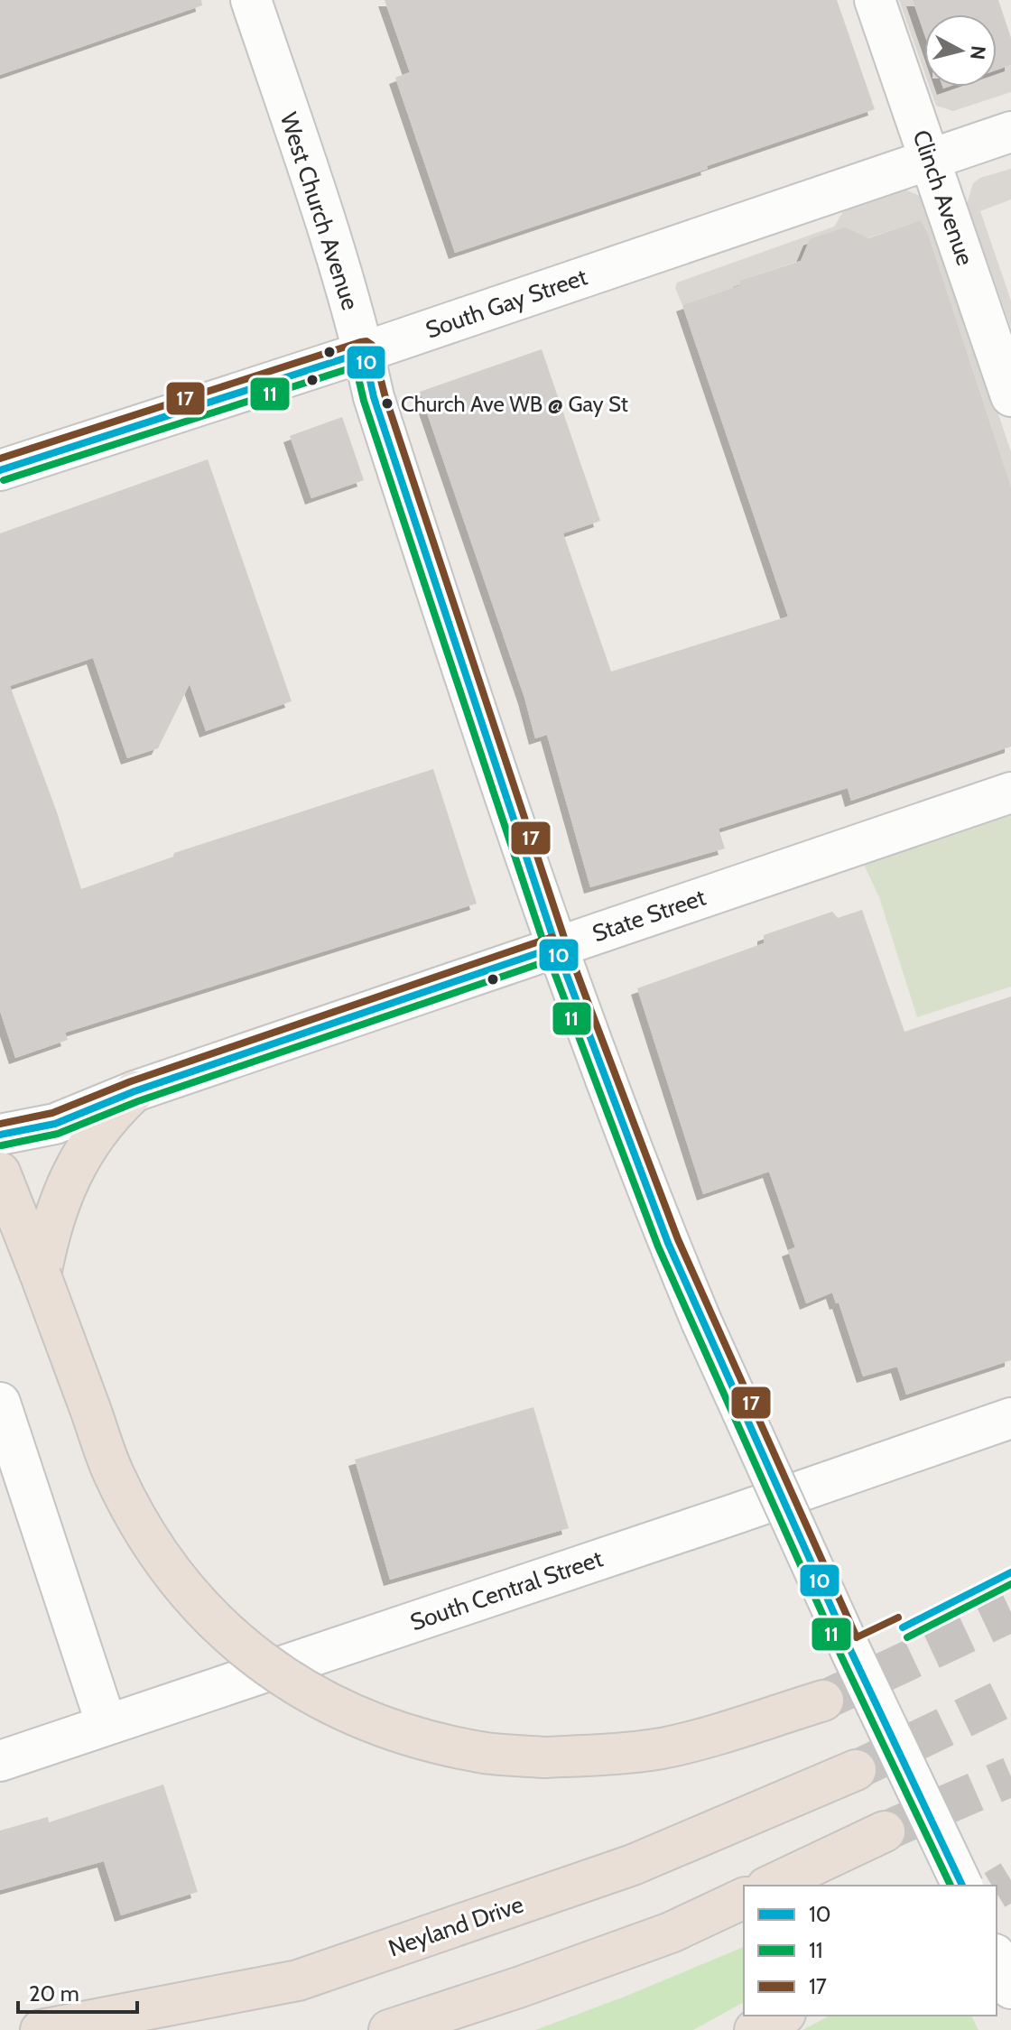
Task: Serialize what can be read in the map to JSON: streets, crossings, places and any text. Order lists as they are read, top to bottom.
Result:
{
  "streets": {
    "highway": ["Neyland Drive"],
    "street": [
      "Clinch Avenue",
      "West Church Avenue",
      "South Gay Street",
      "State Street",
      "South Central Street"
    ]
  },
  "crossings": [
    ["Clinch Avenue", "South Gay Street"],
    ["West Church Avenue", "South Gay Street"],
    ["West Church Avenue", "State Street"]
  ],
  "places": ["Church Ave WB @ Gay St"],
  "lines": ["transit line 17", "transit line 10", "transit line 11"],
  "legend": ["10", "11", "17"],
  "scale_bar": "20 m",
  "north": "right"
}
